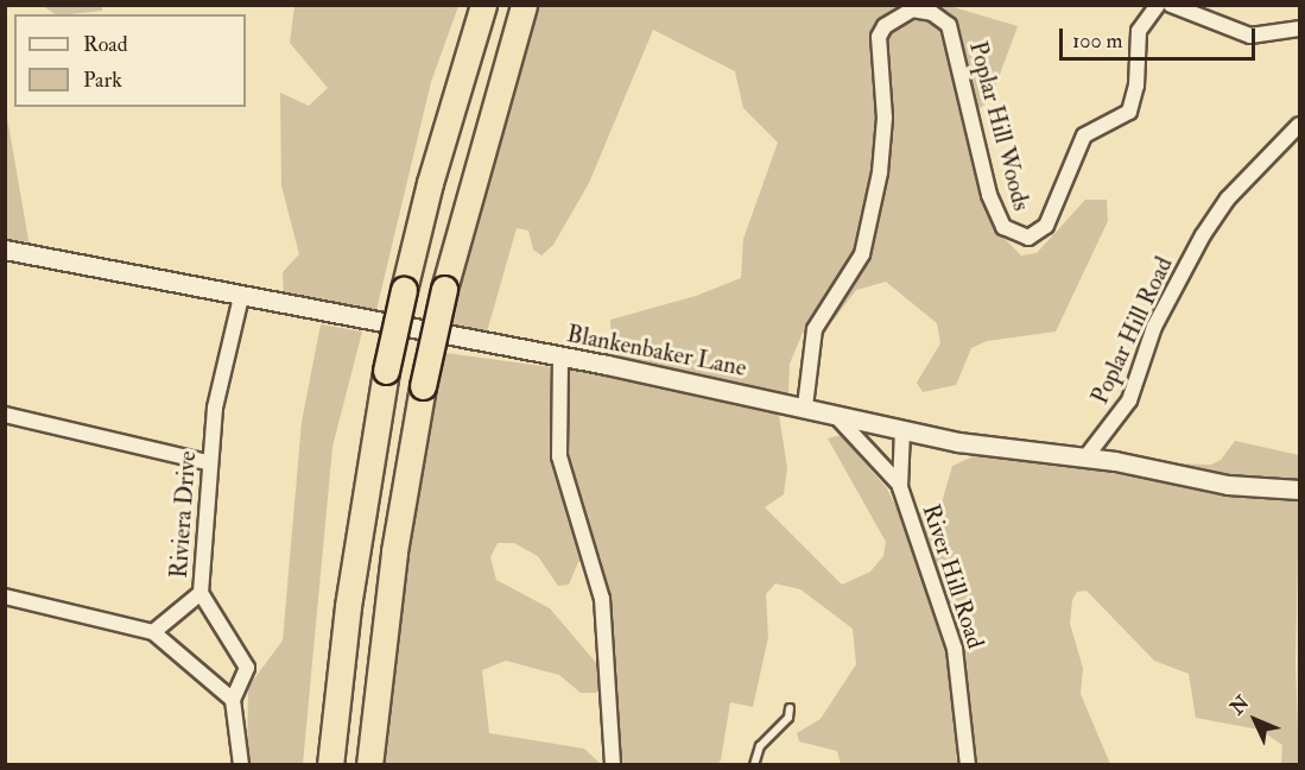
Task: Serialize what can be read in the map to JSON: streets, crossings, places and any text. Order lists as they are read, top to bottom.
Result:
{
  "streets": {
    "street": [
      "Poplar Hill Woods",
      "Poplar Hill Road",
      "Blankenbaker Lane",
      "Riviera Drive",
      "River Hill Road"
    ]
  },
  "crossings": [
    ["Poplar Hill Woods", "Blankenbaker Lane"],
    ["Poplar Hill Road", "Blankenbaker Lane"],
    ["Blankenbaker Lane", "Riviera Drive"],
    ["Blankenbaker Lane", "River Hill Road"]
  ],
  "legend": ["Road", "Park"],
  "scale_bar": "100 m",
  "north": "top left"
}
